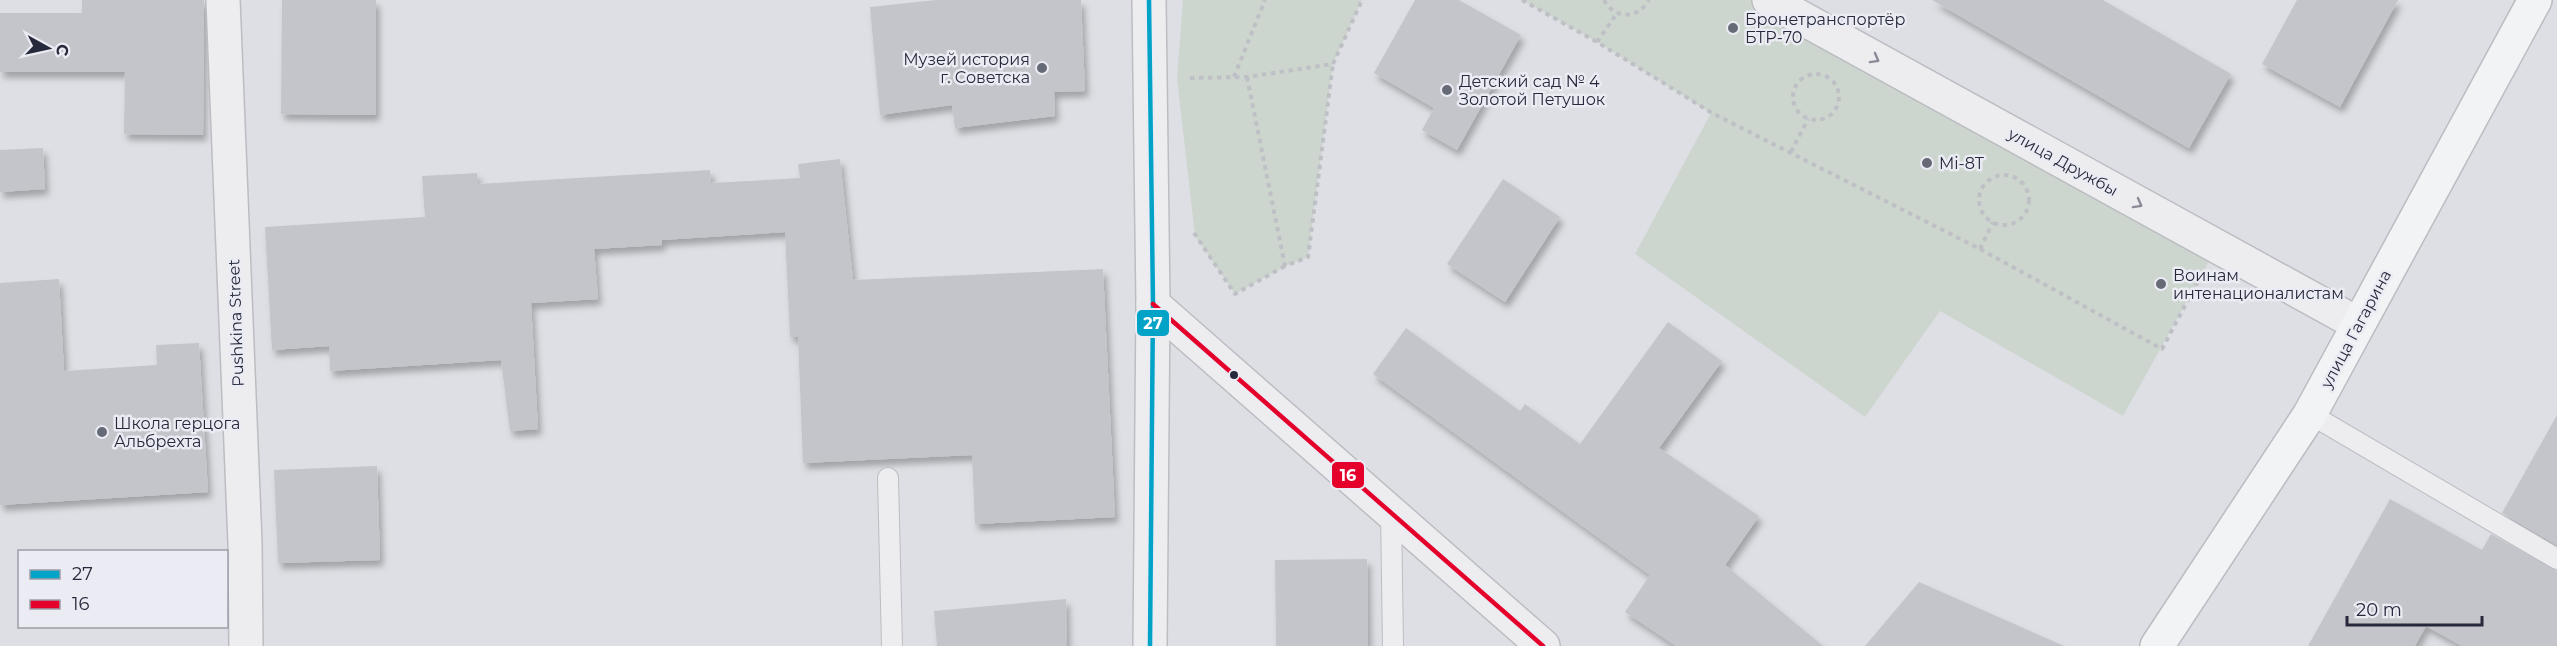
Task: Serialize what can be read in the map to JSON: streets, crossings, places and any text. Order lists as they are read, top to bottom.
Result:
{
  "streets": {
    "main road": ["улица Гагарина"],
    "street": ["улица Дружбы", "Pushkina Street"]
  },
  "crossings": [
    ["улица Дружбы", "улица Гагарина"]
  ],
  "one_way": ["улица Дружбы"],
  "places": [
    "Бронетранспортёр БТР-70",
    "Музей история г. Советска",
    "Детский сад № 4 Золотой Петушок",
    "Mi-8T",
    "Воинам интенационалистам",
    "Школа герцога Альбрехта"
  ],
  "lines": ["transit line 27", "transit line 16"],
  "legend": ["27", "16"],
  "scale_bar": "20 m",
  "north": "right"
}
